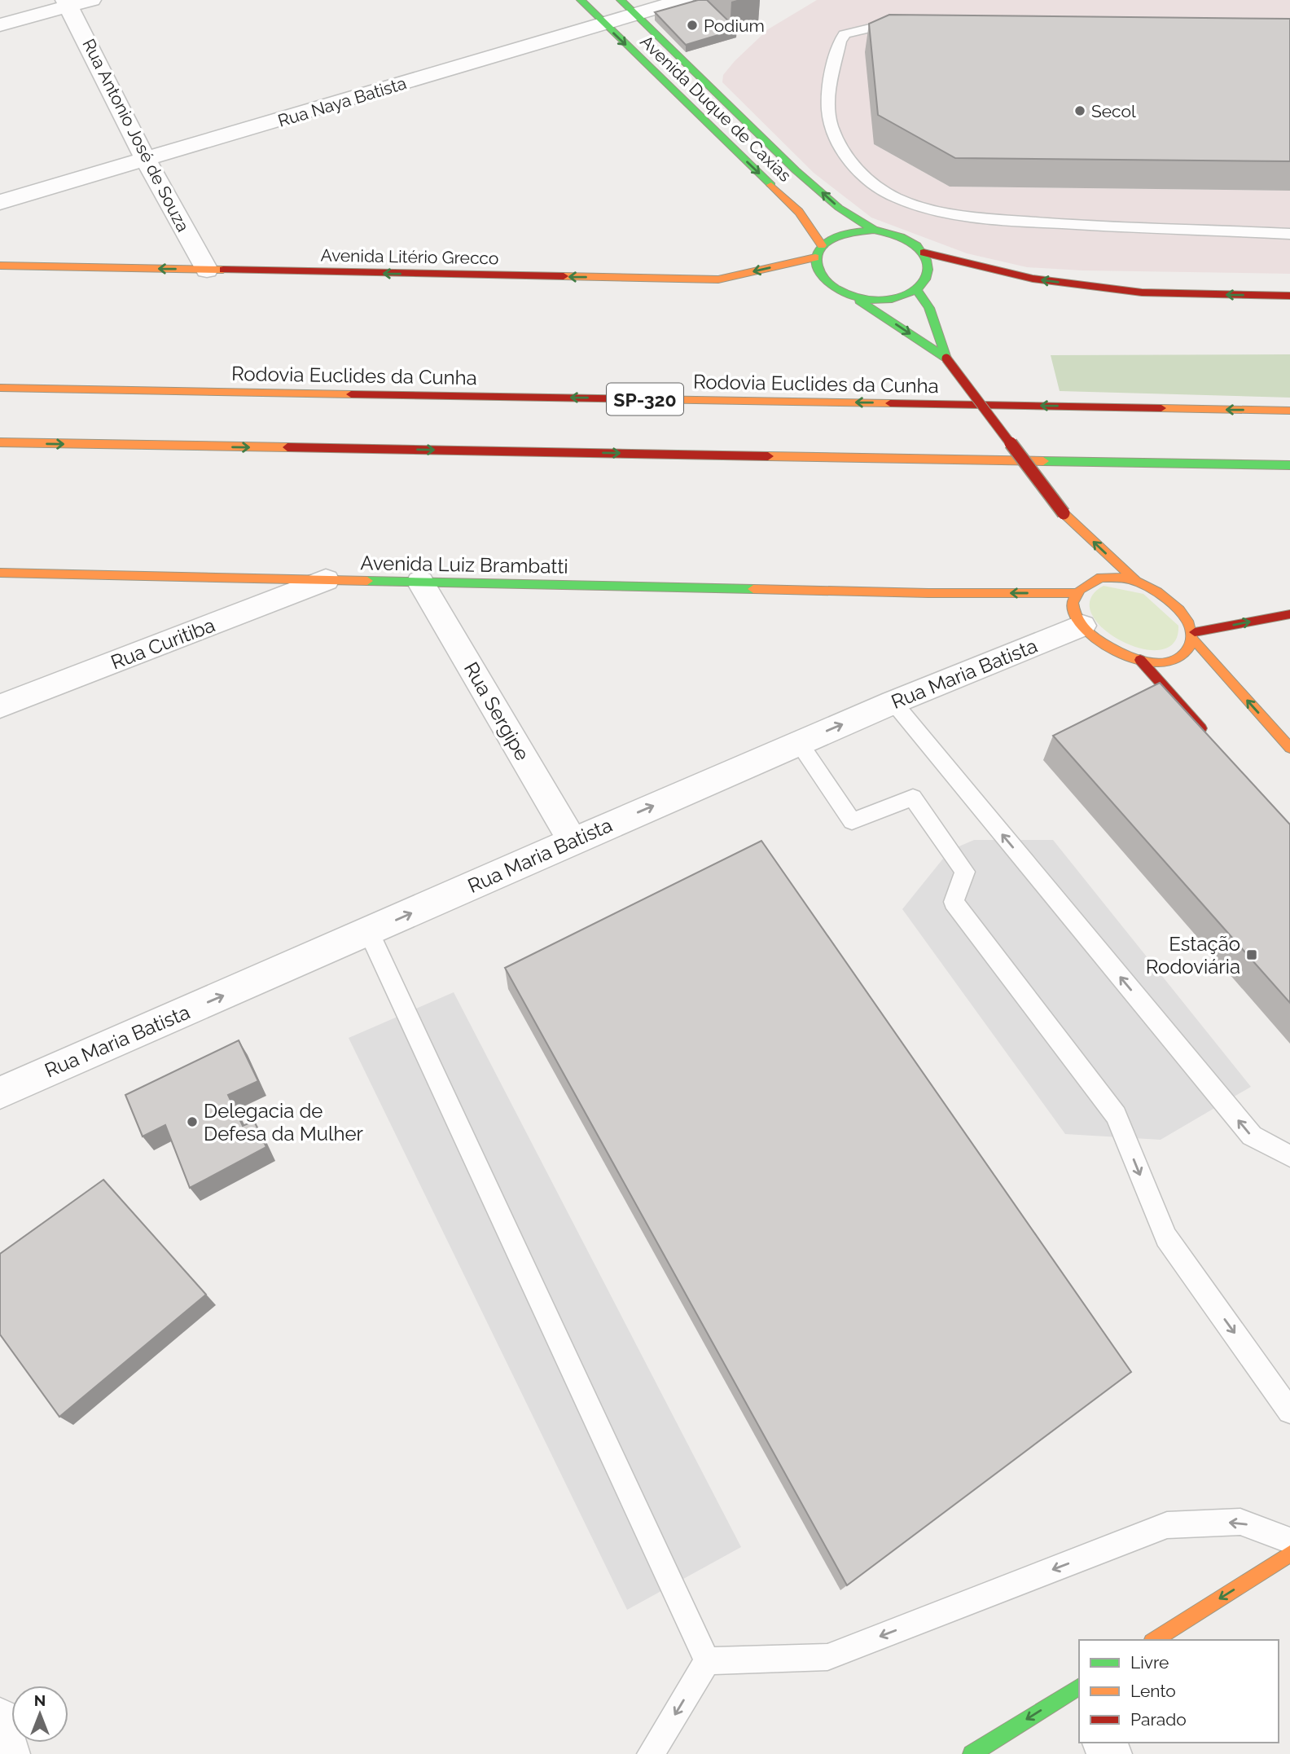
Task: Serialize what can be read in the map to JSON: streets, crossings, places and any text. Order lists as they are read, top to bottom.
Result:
{
  "streets": {
    "main road": [
      "Avenida Duque de Caxias",
      "Avenida Litério Grecco",
      "Rodovia Euclides da Cunha",
      "SP-320",
      "Avenida Luiz Brambatti"
    ],
    "street": [
      "Rua Naya Batista",
      "Rua Antonio José de Souza",
      "Rua Curitiba",
      "Rua Maria Batista",
      "Rua Sergipe"
    ]
  },
  "crossings": [
    ["Rua Naya Batista", "Avenida Duque de Caxias"],
    ["Rua Naya Batista", "Rua Antonio José de Souza"],
    ["Avenida Duque de Caxias", "Avenida Litério Grecco"],
    ["Rua Antonio José de Souza", "Avenida Litério Grecco"],
    ["Avenida Luiz Brambatti", "Rua Curitiba"],
    ["Avenida Luiz Brambatti", "Rua Sergipe"],
    ["Rua Maria Batista", "Rua Sergipe"]
  ],
  "one_way": ["Avenida Litério Grecco", "Rua Maria Batista"],
  "places": {
    "other": ["Podium", "Secol", "Delegacia de Defesa da Mulher"],
    "transit": ["Estação Rodoviária"]
  },
  "legend": ["Livre", "Lento", "Parado"],
  "north": "top"
}
